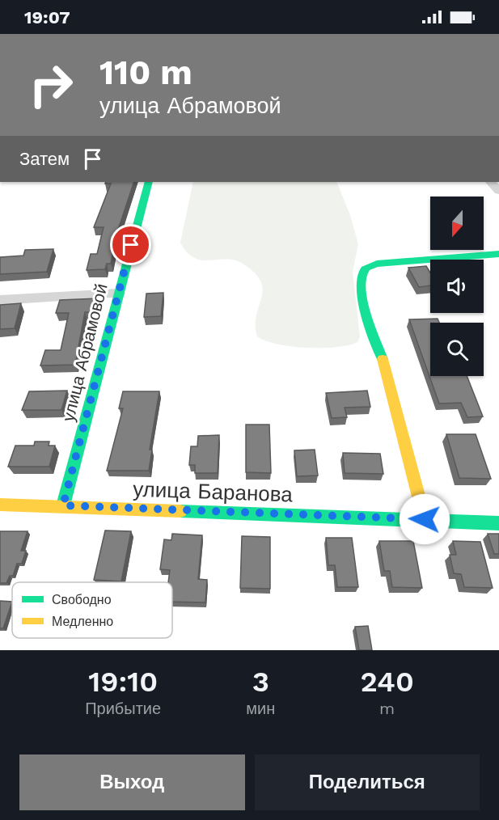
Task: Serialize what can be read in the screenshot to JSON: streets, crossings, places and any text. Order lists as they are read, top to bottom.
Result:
{
  "streets": {
    "street": ["улица Абрамовой", "улица Баранова"]
  },
  "crossings": [
    ["улица Абрамовой", "улица Баранова"]
  ],
  "legend": ["Свободно", "Медленно"],
  "north": "bottom",
  "page": {
    "status": "19:07",
    "turn": ["110 m", "улица Абрамовой"],
    "then": "Затем",
    "eta": [
      "19:10",
      "Прибытие",
      "3",
      "мин",
      "240",
      "m"
    ],
    "buttons": ["Выход", "Поделиться"]
  }
}
